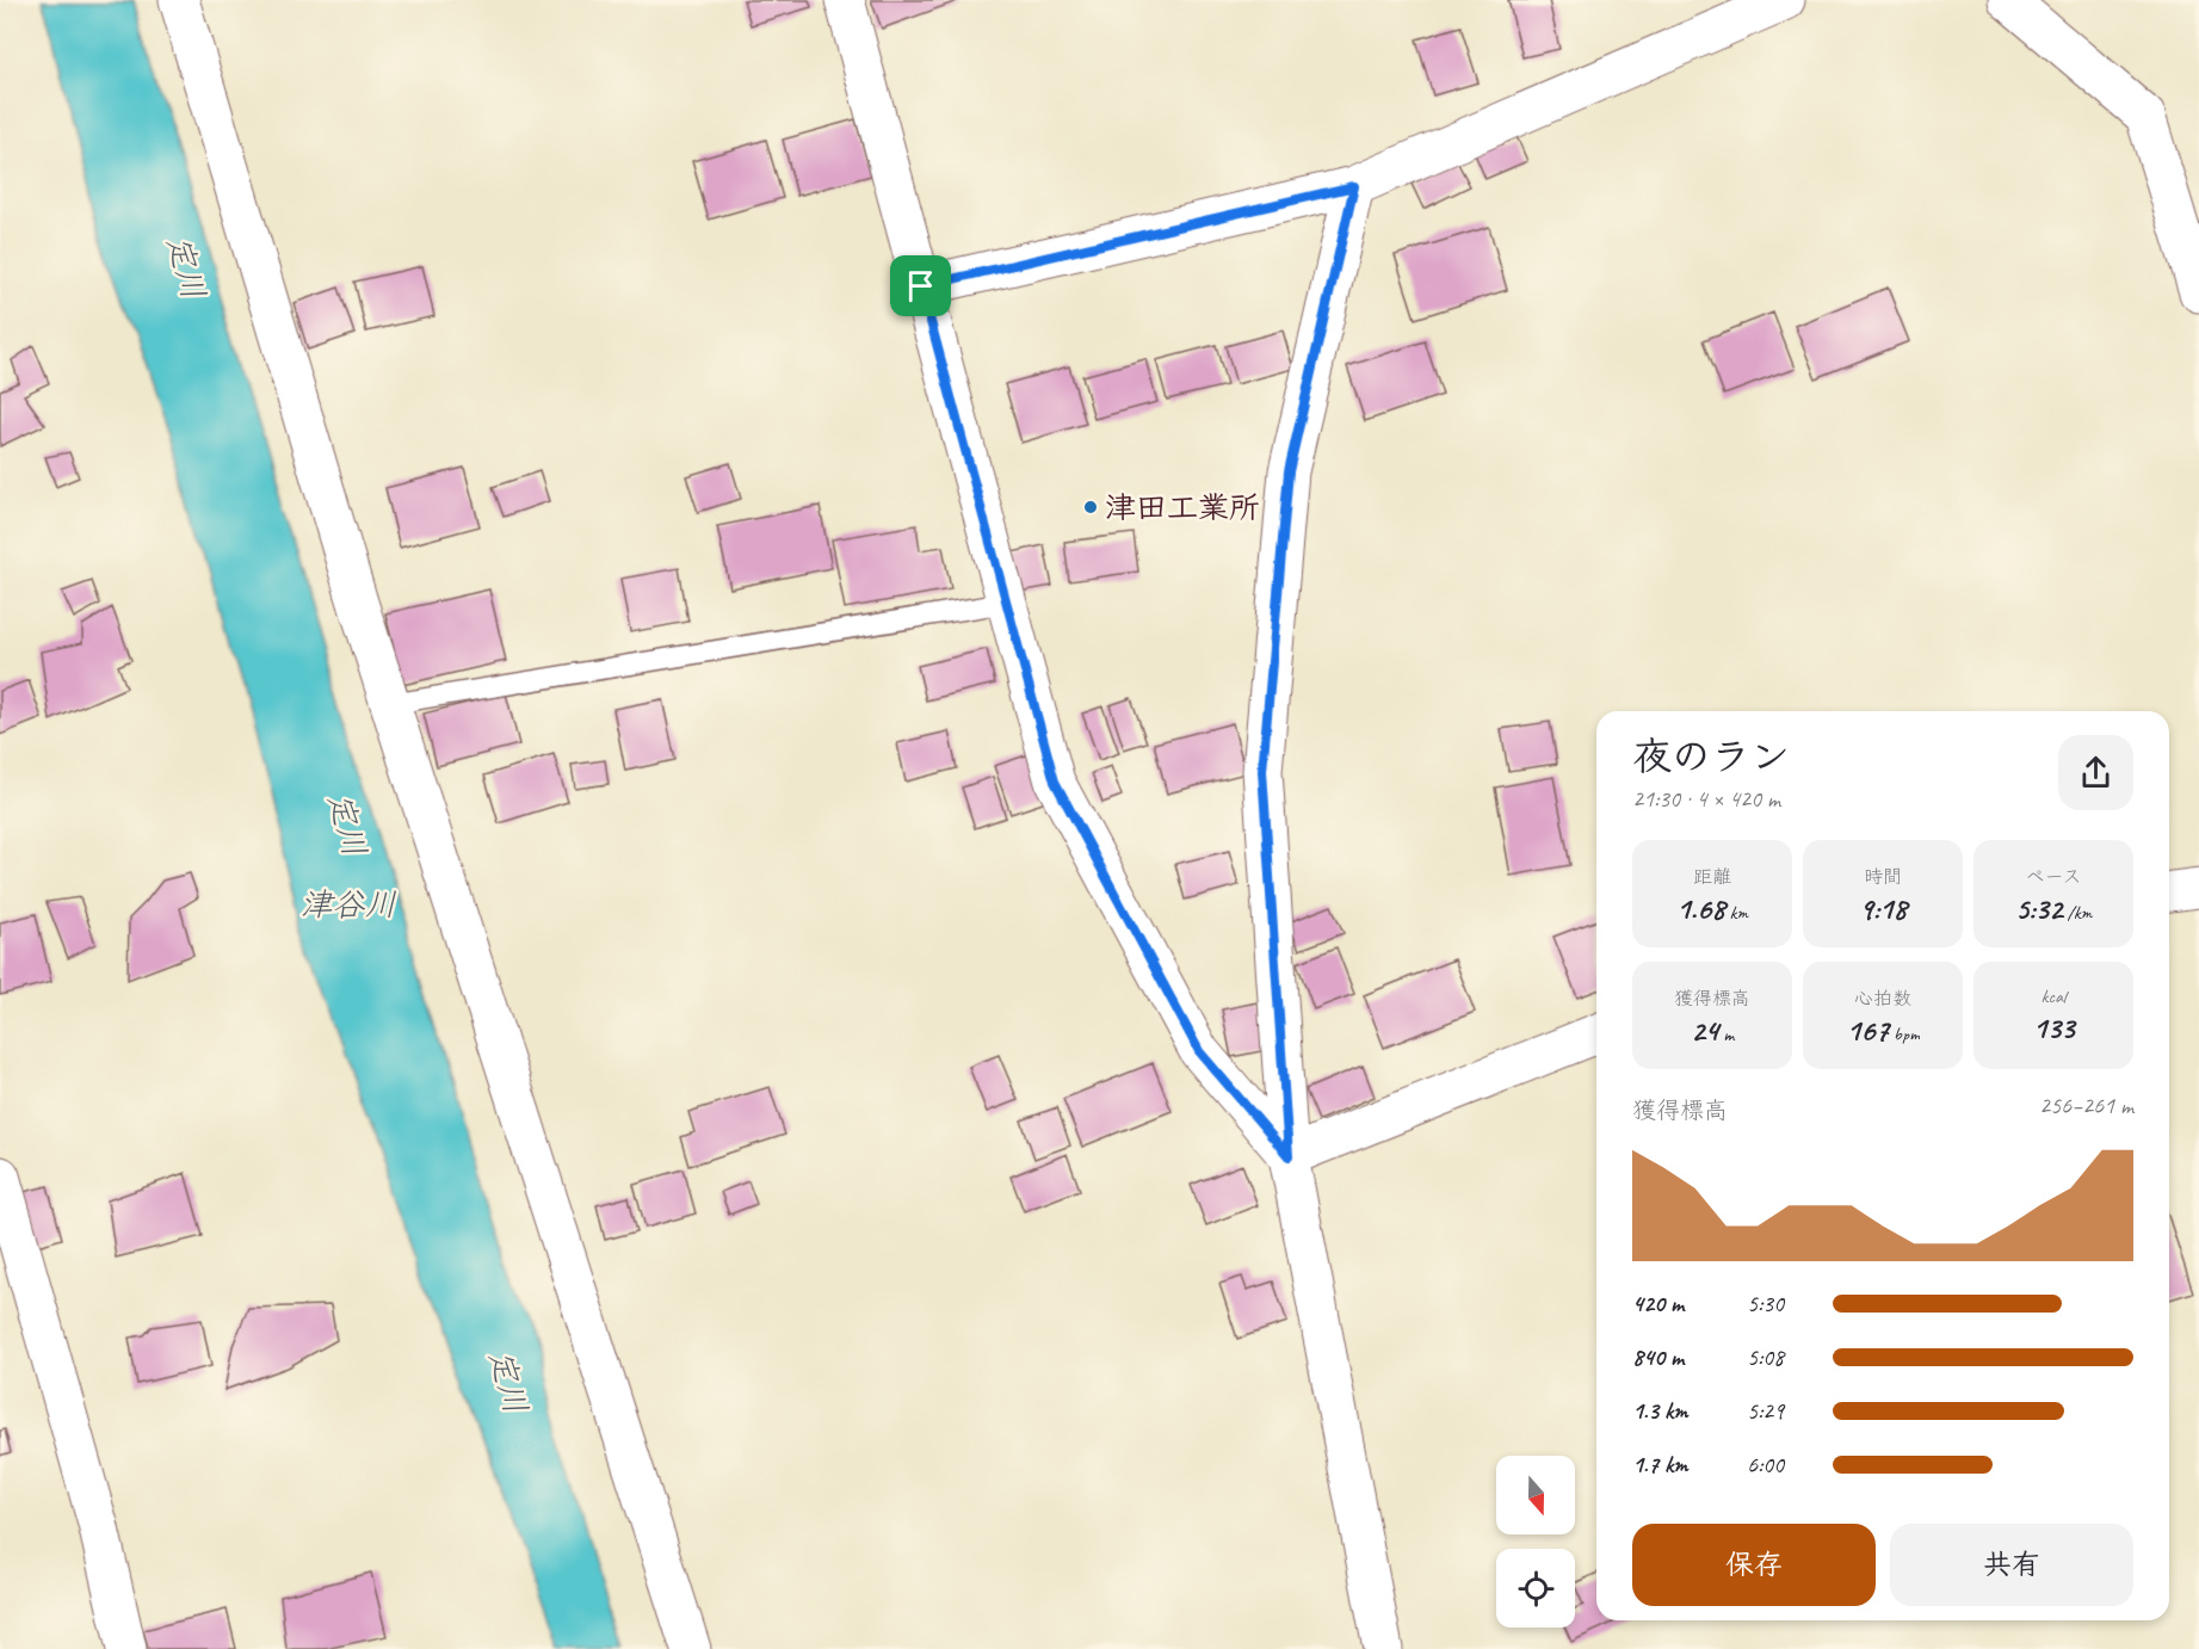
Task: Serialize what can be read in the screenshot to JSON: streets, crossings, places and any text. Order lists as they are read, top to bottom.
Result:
{
  "water": ["定川", "津谷川"],
  "places": ["津田工業所"],
  "north": "bottom",
  "page": {
    "heading": ["夜のラン", "21:30 · 4 × 420 m"],
    "stats": [
      ["距離", "1.68 km"],
      ["時間", "9:18"],
      ["ペース", "5:32 /km"],
      ["獲得標高", "24 m"],
      ["心拍数", "167 bpm"],
      ["kcal", "133"]
    ],
    "chart": ["獲得標高", "256–261 m"],
    "list": [
      {
        "name": "420 m",
        "note": "5:30"
      },
      {
        "name": "840 m",
        "note": "5:08"
      },
      {
        "name": "1.3 km",
        "note": "5:29"
      },
      {
        "name": "1.7 km",
        "note": "6:00"
      }
    ],
    "buttons": ["保存", "共有"]
  }
}
